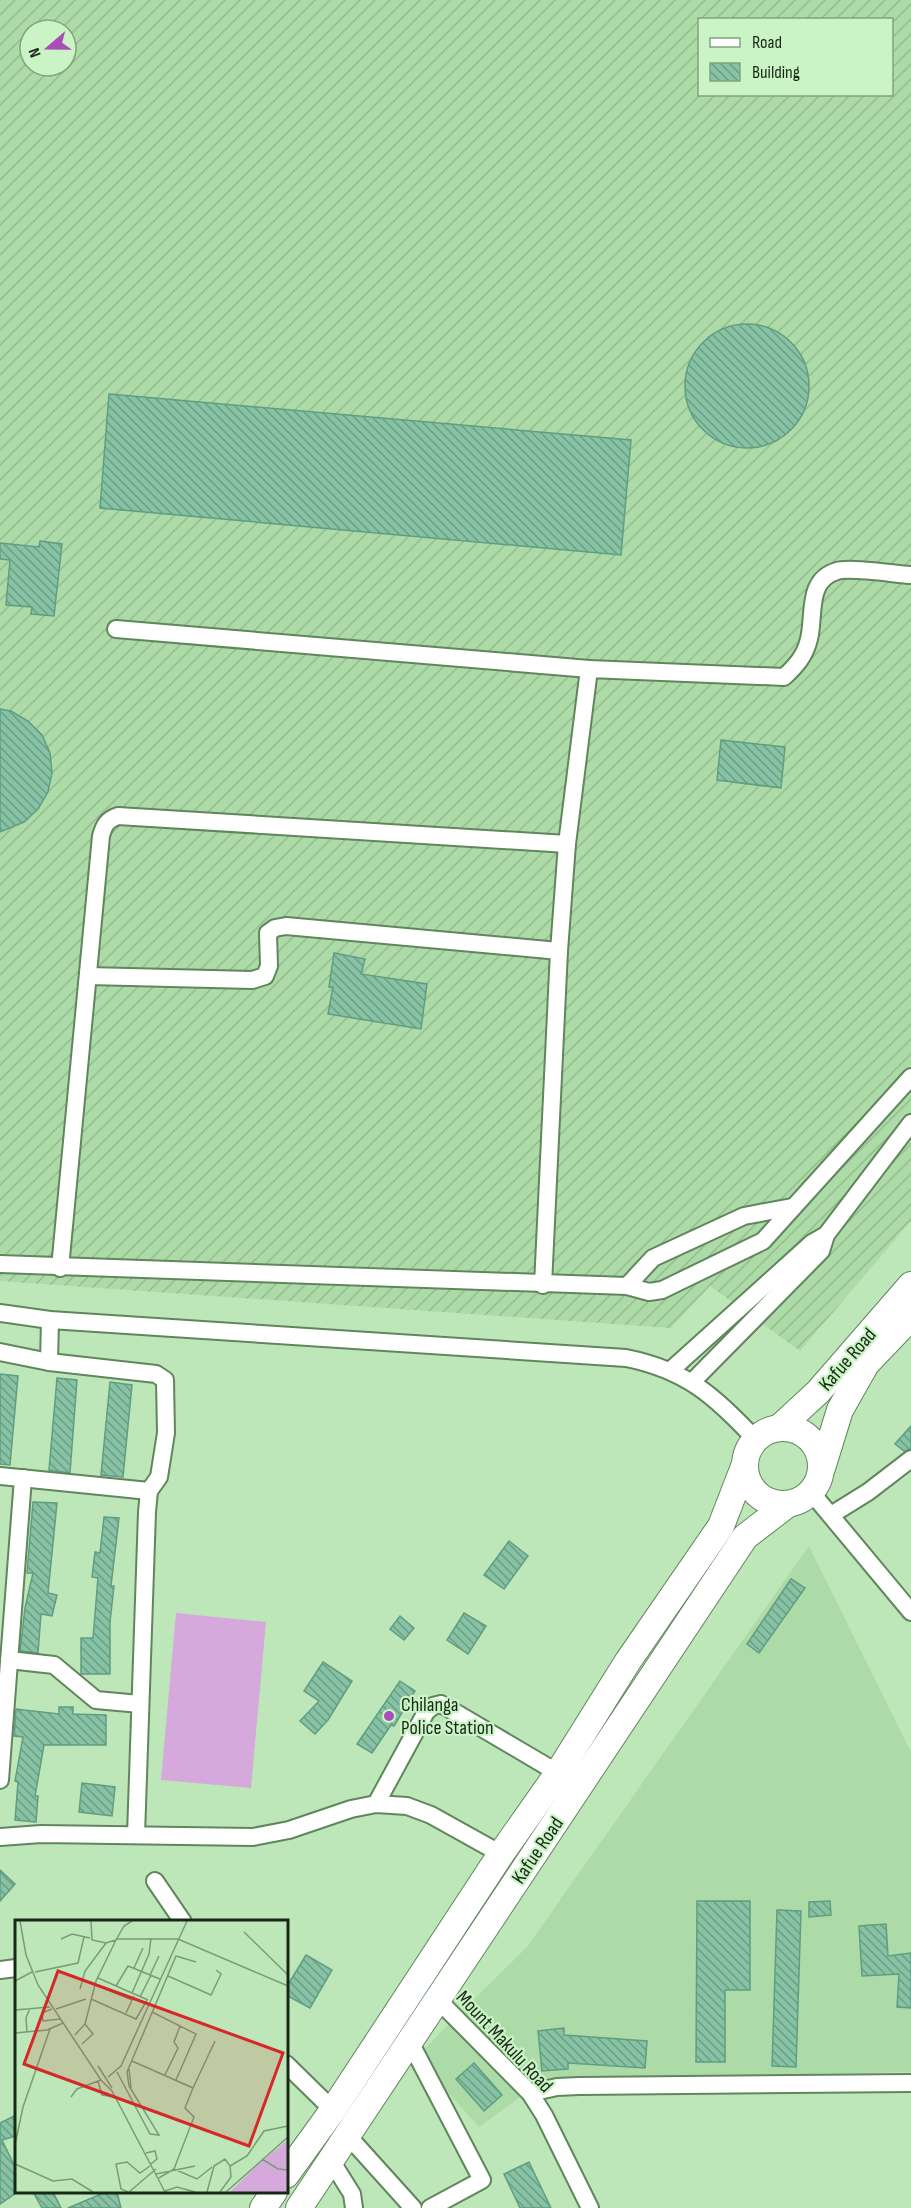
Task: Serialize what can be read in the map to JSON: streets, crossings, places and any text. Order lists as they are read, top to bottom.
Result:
{
  "streets": {
    "highway": ["Kafue Road"],
    "street": ["Mount Makulu Road"]
  },
  "crossings": [
    ["Kafue Road", "Mount Makulu Road"]
  ],
  "places": ["Chilanga Police Station"],
  "legend": ["Road", "Building"],
  "north": "left"
}
